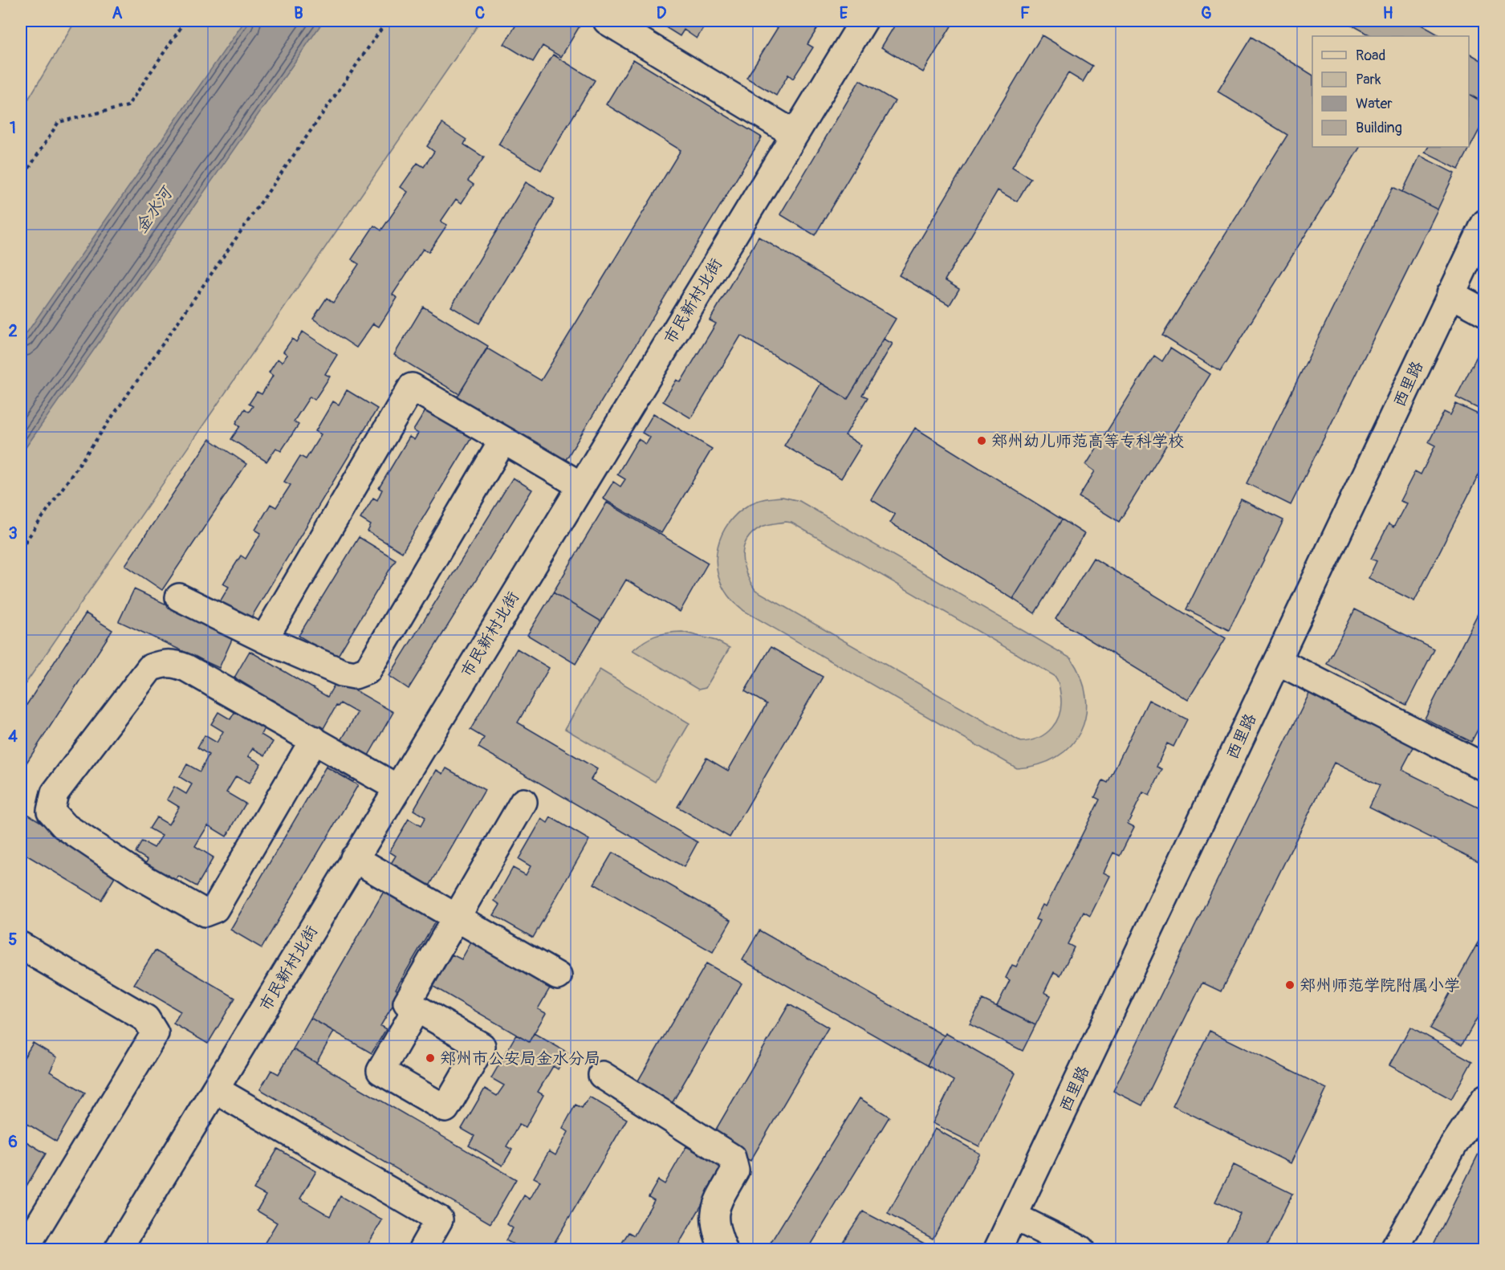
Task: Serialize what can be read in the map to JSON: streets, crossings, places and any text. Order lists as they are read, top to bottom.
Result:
{
  "streets": {
    "street": ["市民新村北街", "西里路"]
  },
  "water": ["金水河"],
  "places": ["郑州幼儿师范高等专科学校", "郑州师范学院附属小学", "郑州市公安局金水分局"],
  "legend": [
    "Road",
    "Park",
    "Water",
    "Building"
  ],
  "grid": {
    "columns": [
      "A",
      "B",
      "C",
      "D",
      "E",
      "F",
      "G",
      "H"
    ],
    "rows": [
      "1",
      "2",
      "3",
      "4",
      "5",
      "6"
    ]
  }
}
